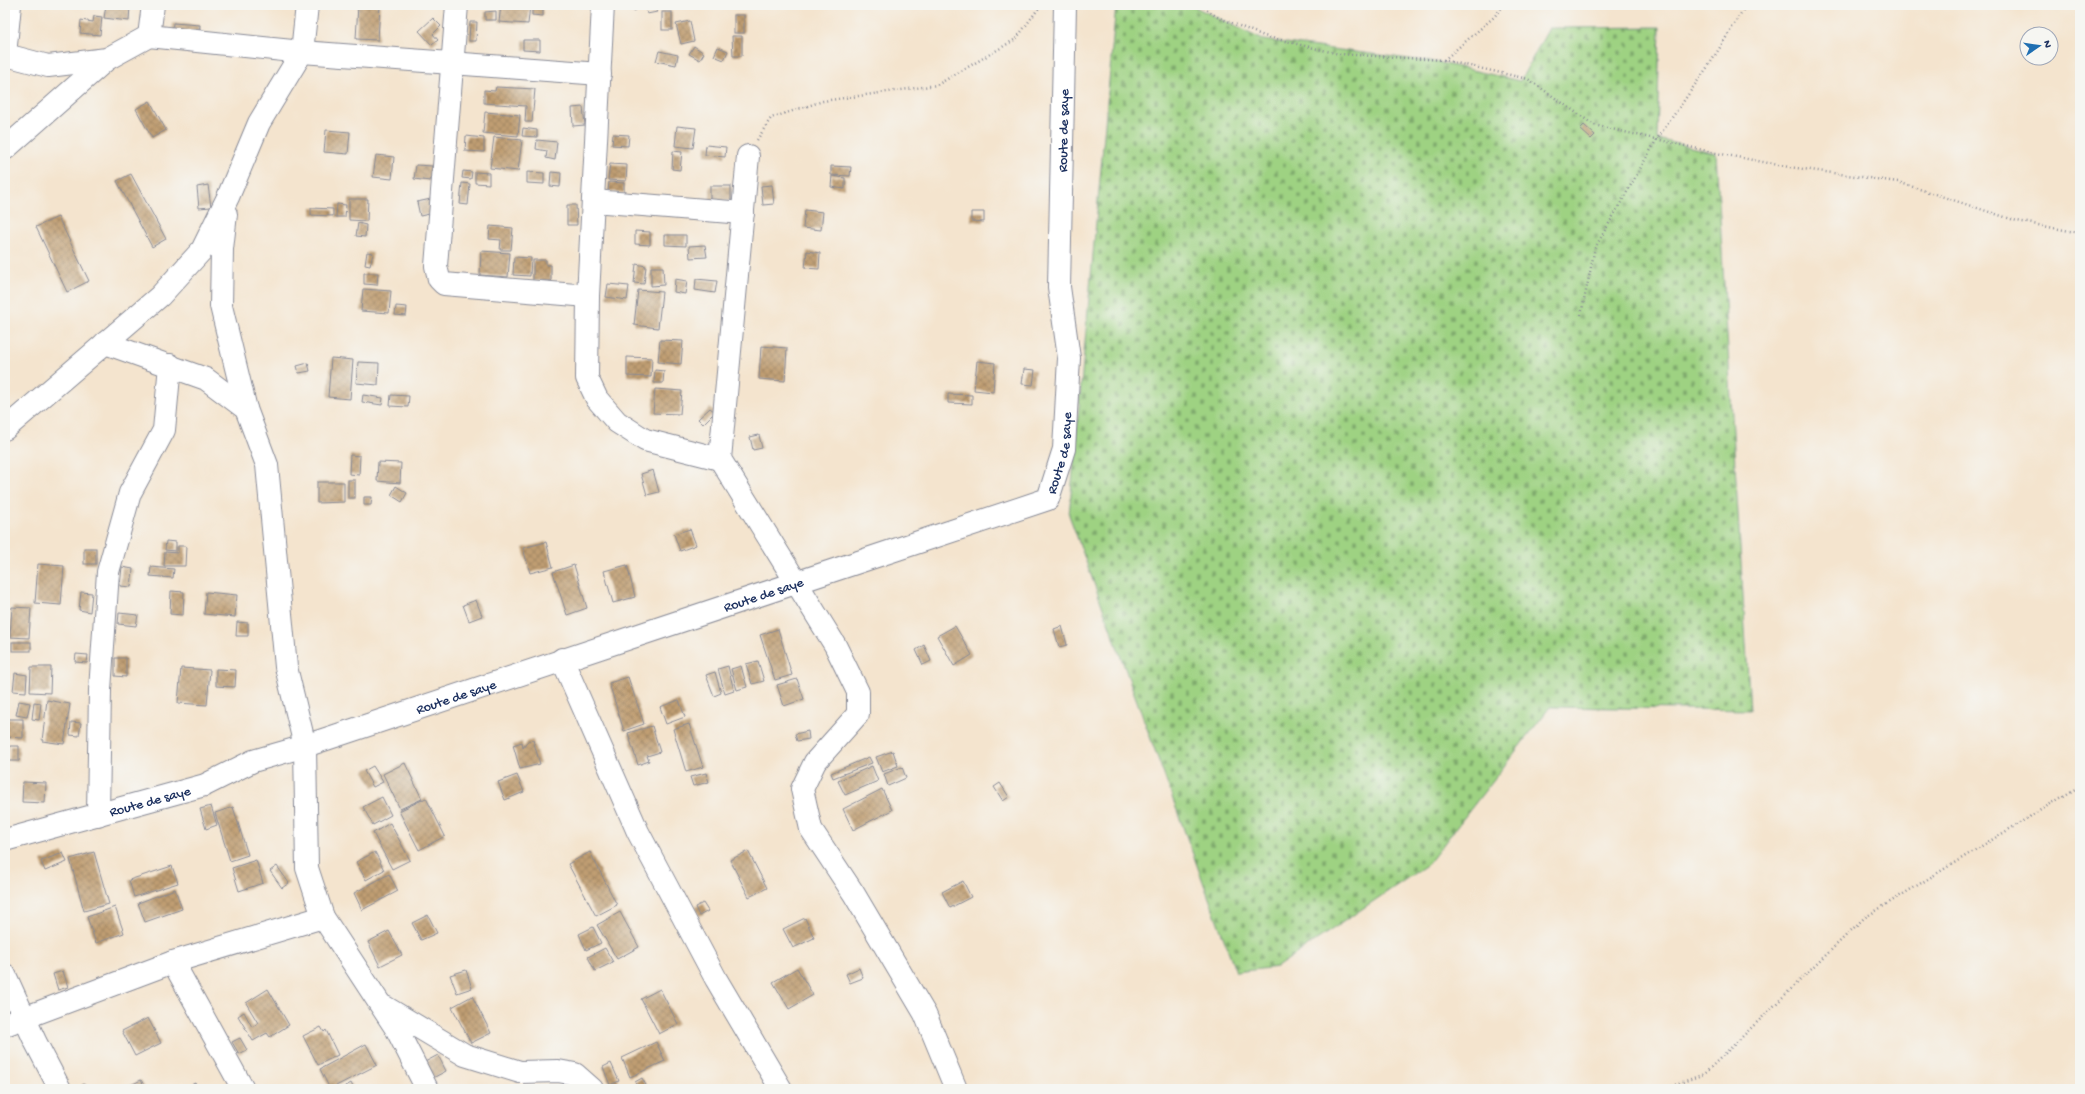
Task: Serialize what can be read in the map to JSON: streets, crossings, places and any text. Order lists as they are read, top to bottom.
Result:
{
  "streets": {
    "street": ["Route de saye"]
  },
  "north": "right"
}
